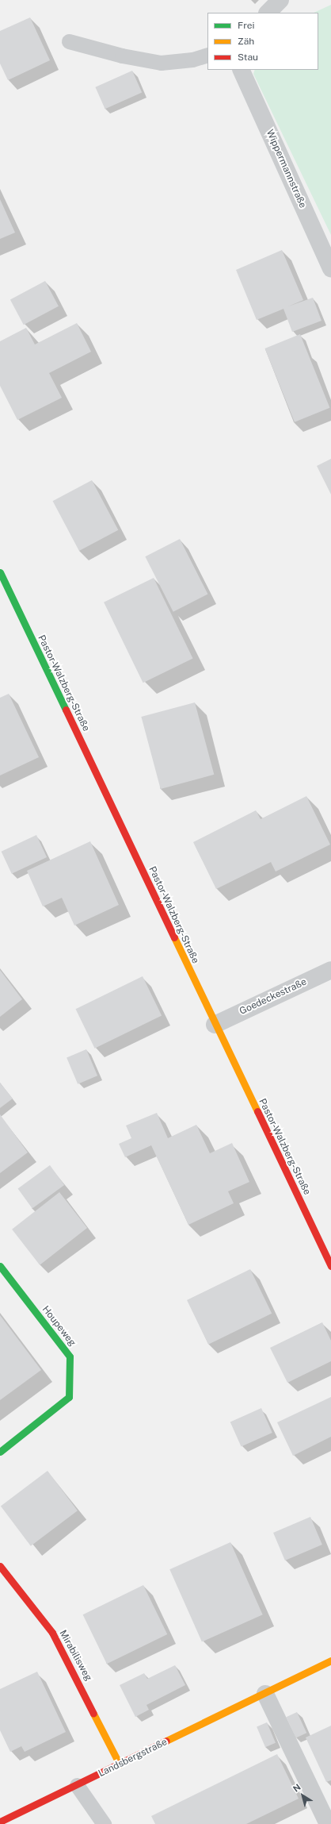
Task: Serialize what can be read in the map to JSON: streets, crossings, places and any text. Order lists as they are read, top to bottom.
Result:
{
  "streets": {
    "street": [
      "Wippermannstraße",
      "Pastor-Walzberg-Straße",
      "Goedeckestraße",
      "Houpeweg",
      "Mirabilisweg",
      "Landsbergstraße"
    ]
  },
  "crossings": [
    ["Pastor-Walzberg-Straße", "Goedeckestraße"],
    ["Mirabilisweg", "Landsbergstraße"]
  ],
  "legend": ["Frei", "Zäh", "Stau"],
  "north": "top left"
}
